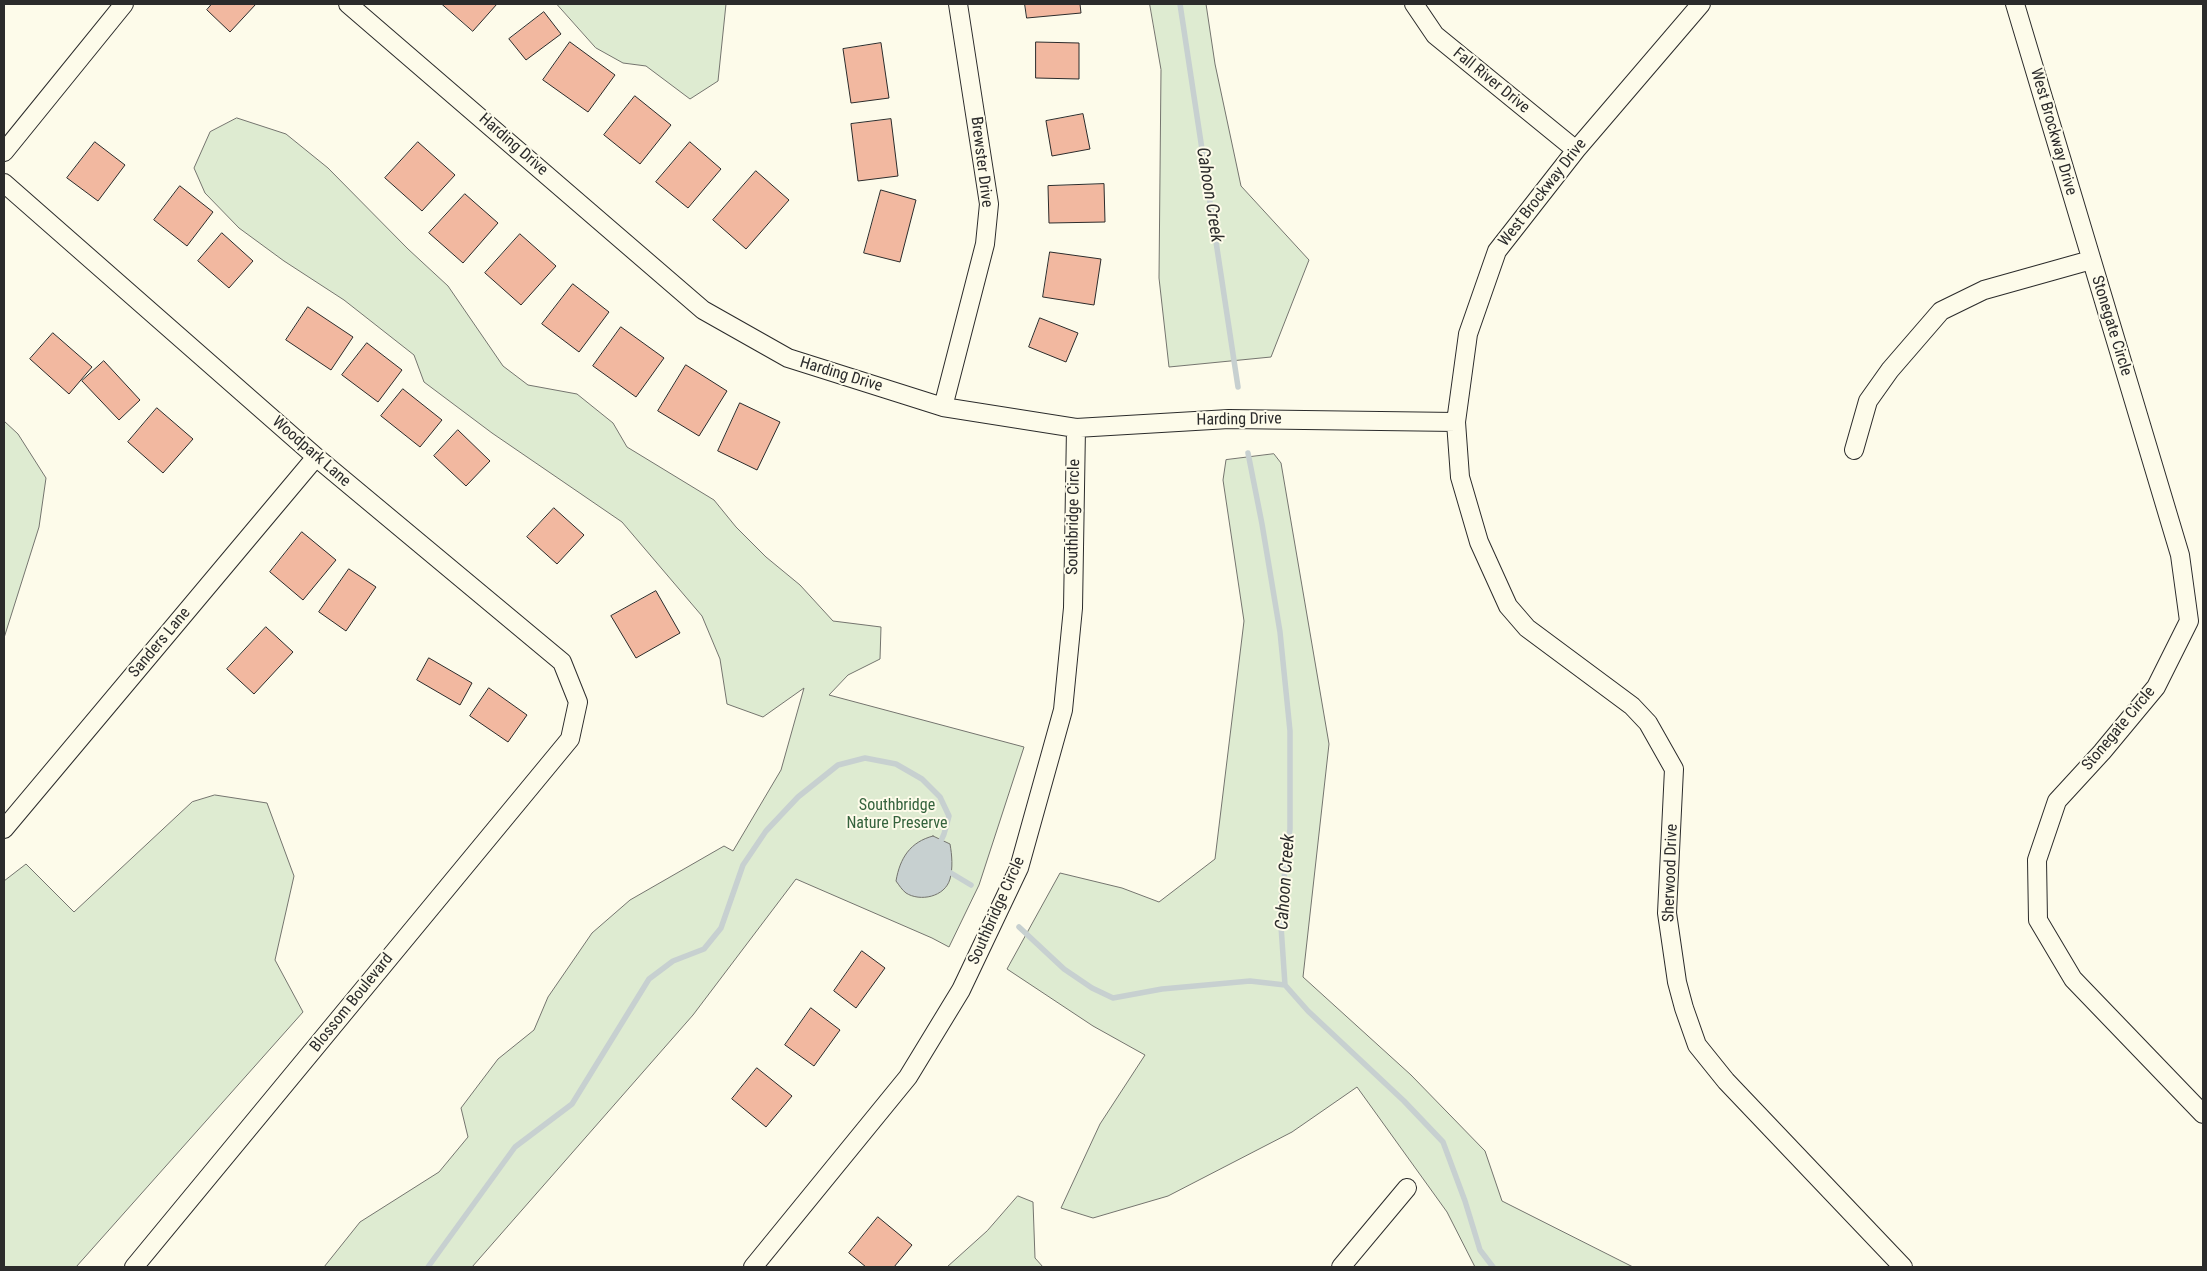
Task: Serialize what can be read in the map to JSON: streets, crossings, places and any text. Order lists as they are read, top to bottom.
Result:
{
  "streets": {
    "street": [
      "Fall River Drive",
      "West Brockway Drive",
      "Harding Drive",
      "Brewster Drive",
      "Stonegate Circle",
      "Woodpark Lane",
      "Southbridge Circle",
      "Sanders Lane",
      "Sherwood Drive",
      "Blossom Boulevard"
    ]
  },
  "crossings": [
    ["Fall River Drive", "West Brockway Drive"],
    ["West Brockway Drive", "Harding Drive"],
    ["West Brockway Drive", "Stonegate Circle"],
    ["West Brockway Drive", "Sherwood Drive"],
    ["Harding Drive", "Brewster Drive"],
    ["Harding Drive", "Southbridge Circle"],
    ["Woodpark Lane", "Sanders Lane"],
    ["Woodpark Lane", "Blossom Boulevard"]
  ],
  "water": ["Cahoon Creek"],
  "parks": ["Southbridge Nature Preserve"]
}
